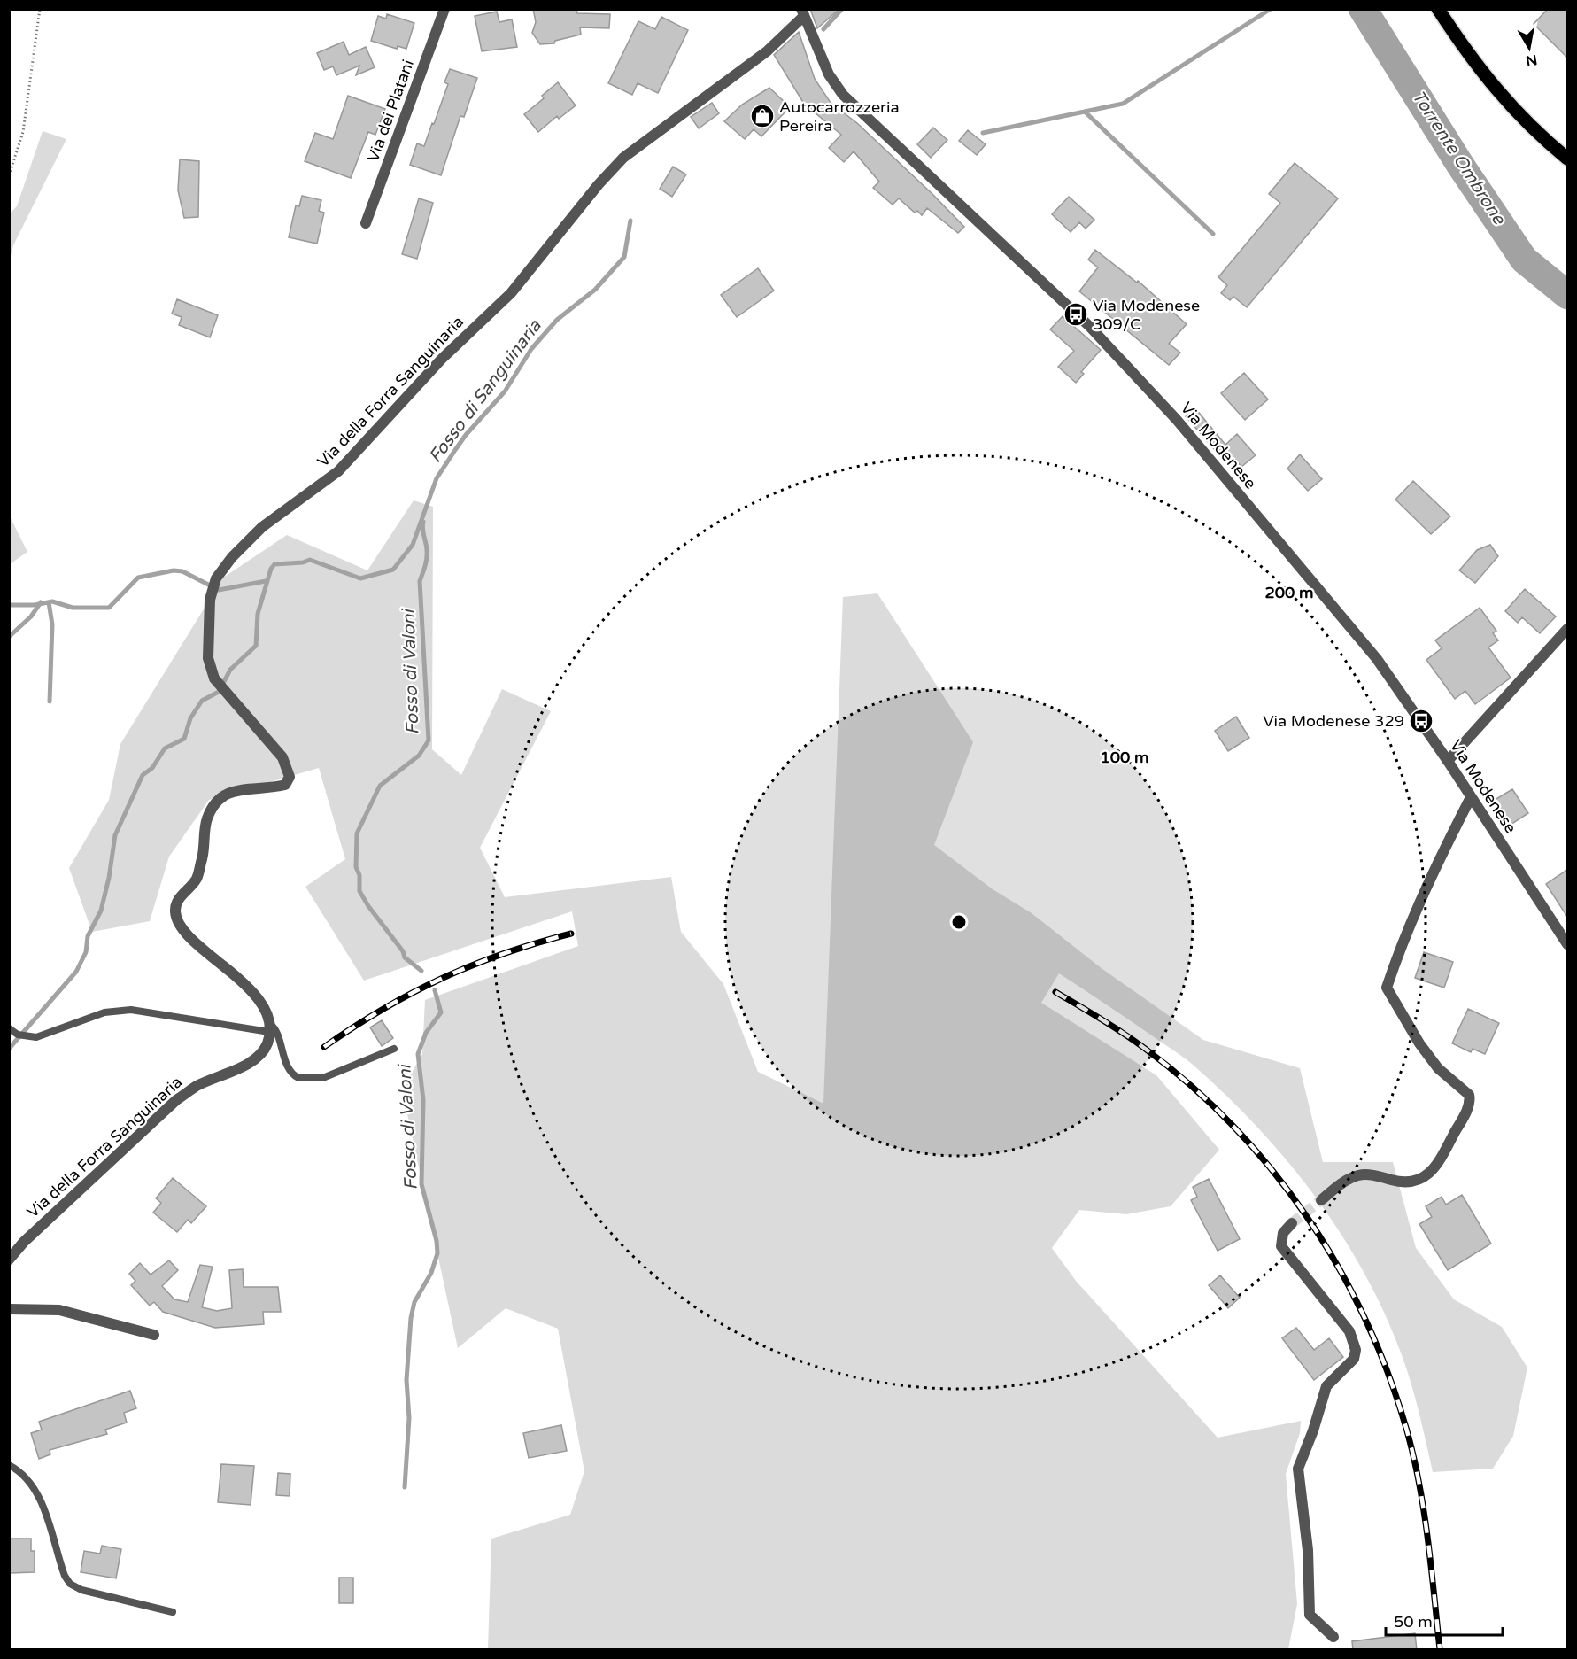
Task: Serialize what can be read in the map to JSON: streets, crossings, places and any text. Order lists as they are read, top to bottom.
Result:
{
  "streets": {
    "street": ["Via dei Platani", "Via della Forra Sanguinaria", "Via Modenese"]
  },
  "crossings": [
    ["Via della Forra Sanguinaria", "Via Modenese"]
  ],
  "water": ["Torrente Ombrone", "Fosso di Sanguinaria", "Fosso di Valoni"],
  "places": {
    "shop": ["Autocarrozzeria Pereira"],
    "bus stop": ["Via Modenese 309/C", "Via Modenese 329"]
  },
  "scale_bar": "50 m",
  "north": "bottom",
  "rings": ["200 m", "100 m"]
}
